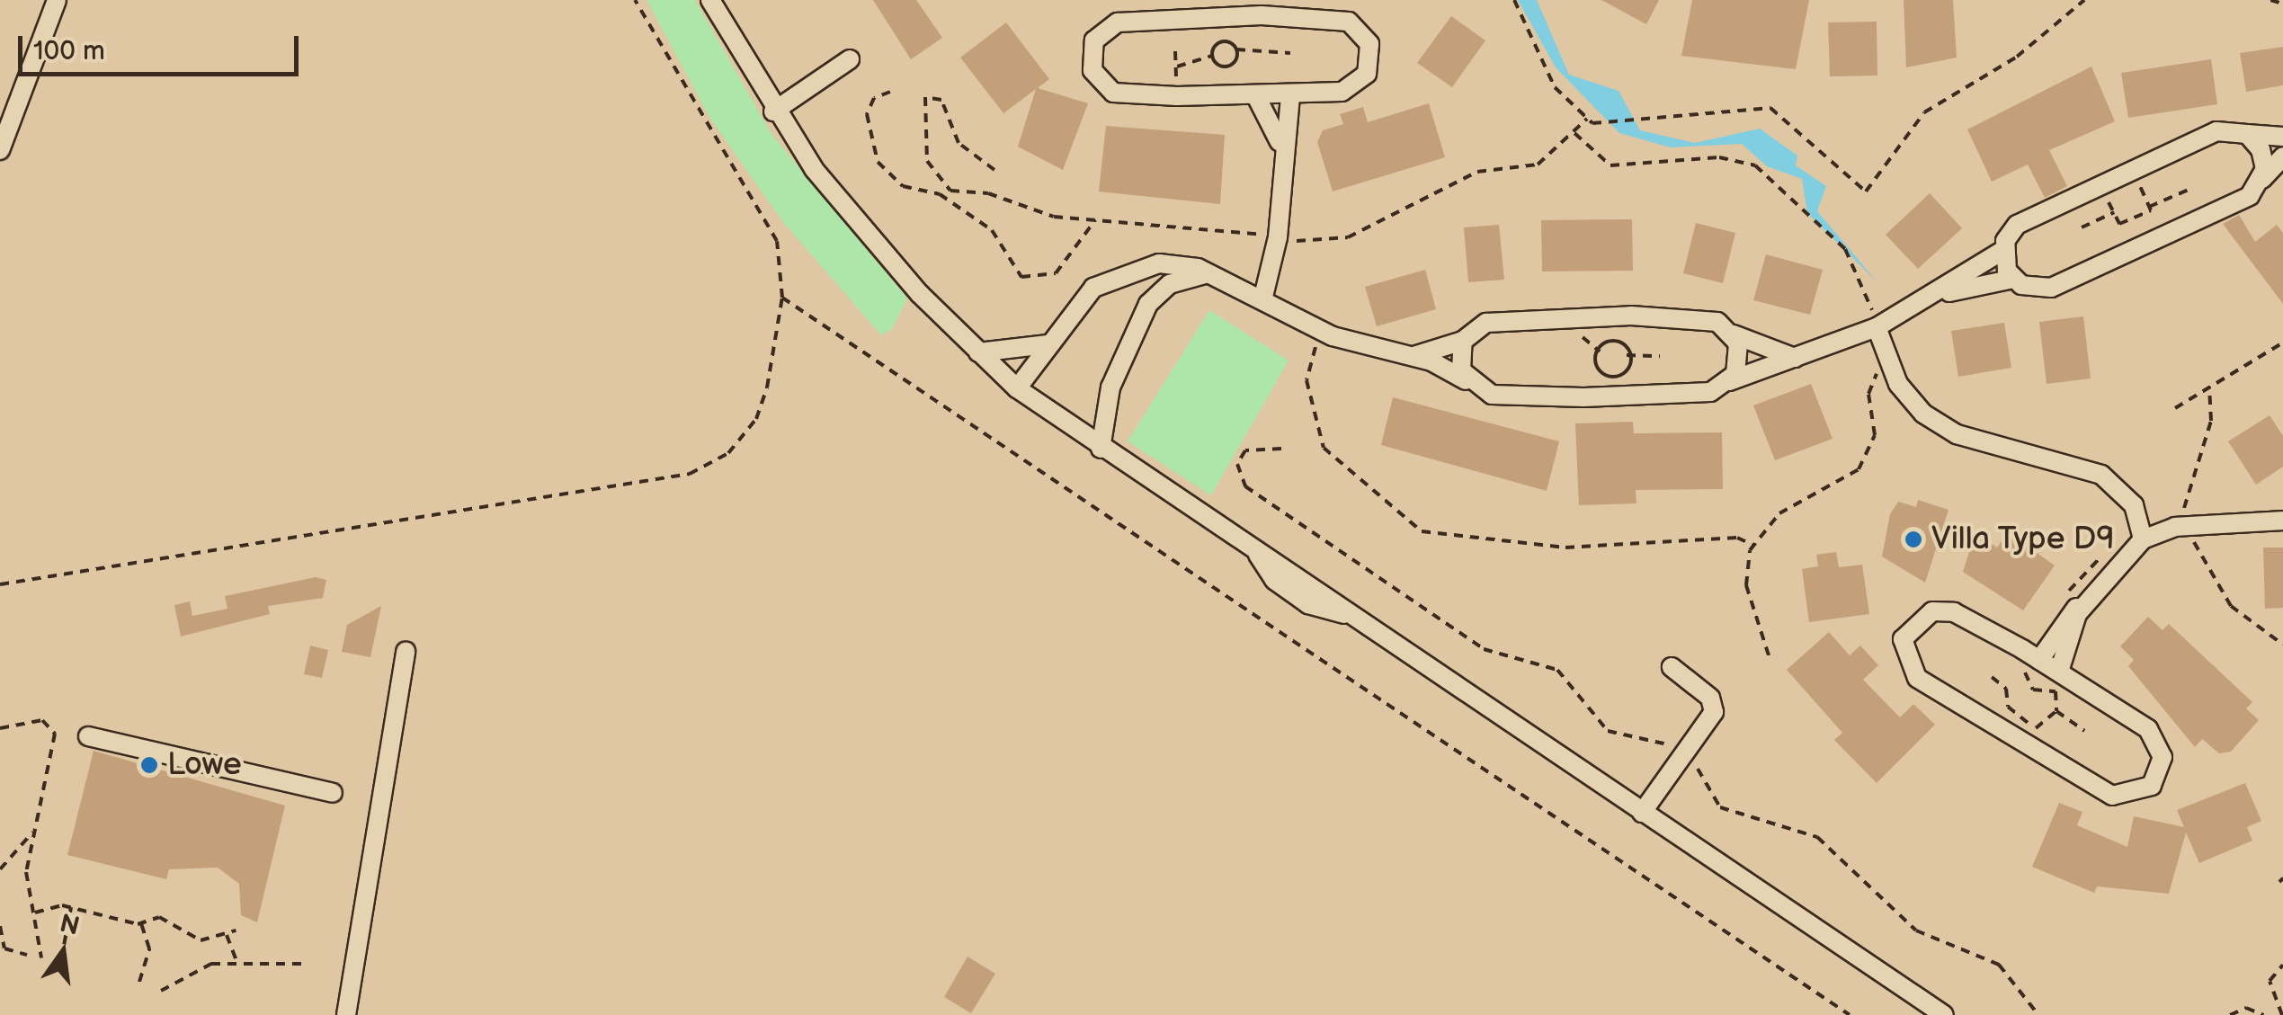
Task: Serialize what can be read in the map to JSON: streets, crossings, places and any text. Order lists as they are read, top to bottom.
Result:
{
  "places": ["Villa Type D9", "Lowe"],
  "scale_bar": "100 m",
  "north": "top"
}
